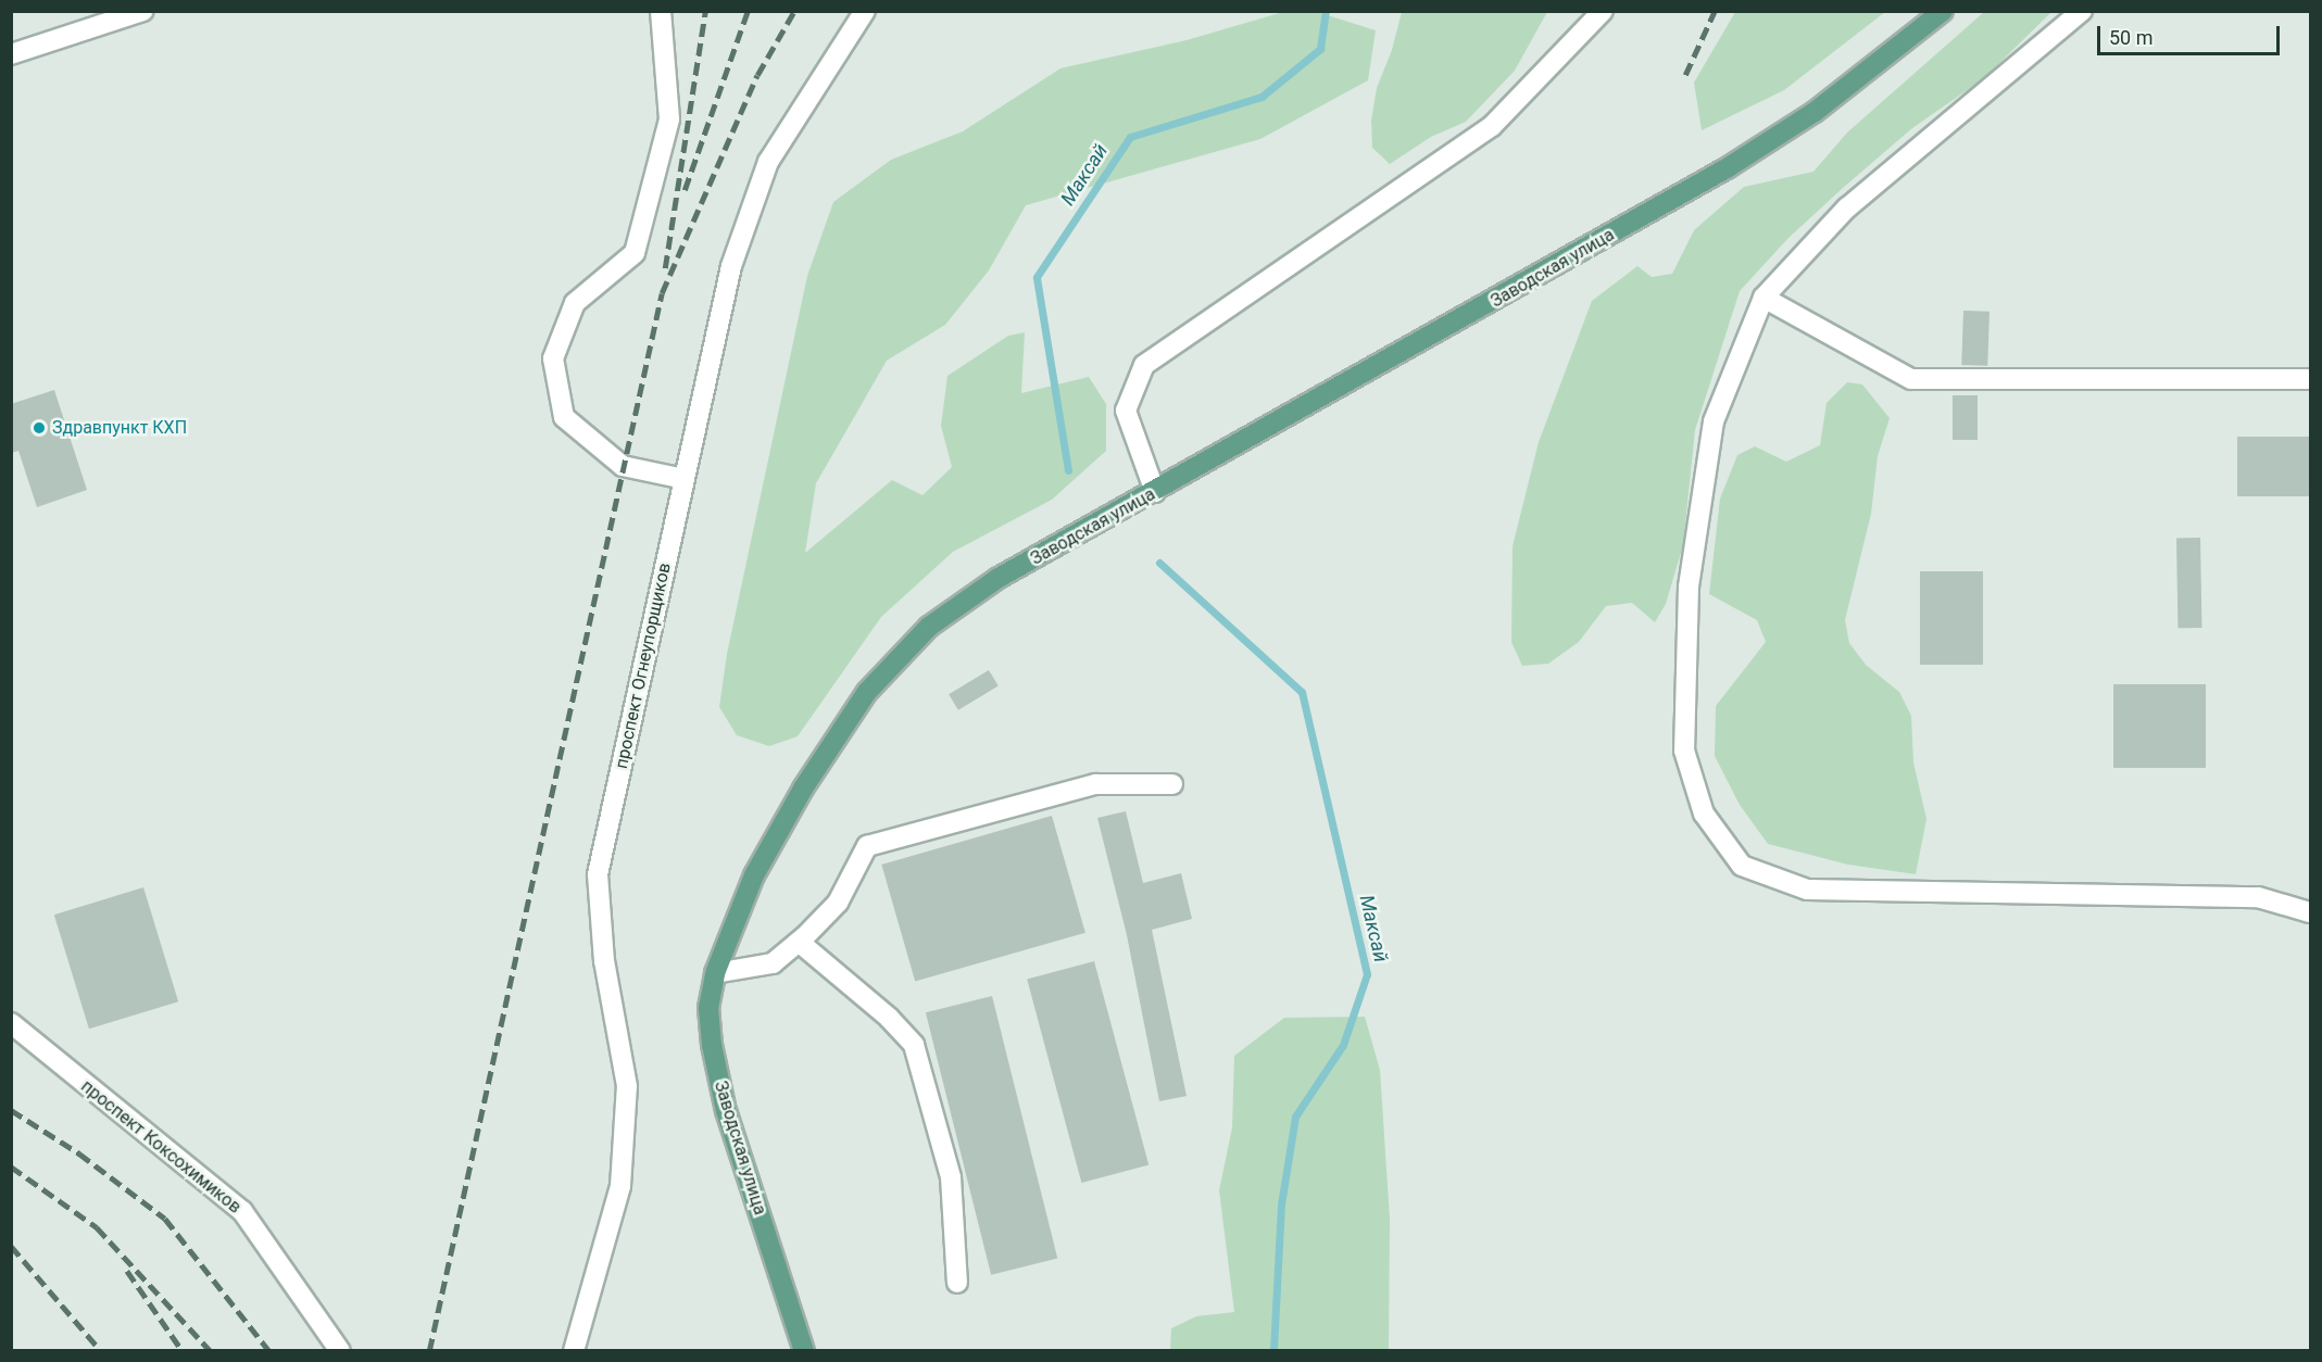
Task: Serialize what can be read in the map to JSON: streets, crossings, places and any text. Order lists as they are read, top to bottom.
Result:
{
  "streets": {
    "main road": ["Заводская улица"],
    "street": ["проспект Огнеупорщиков", "проспект Коксохимиков"]
  },
  "water": ["Максай"],
  "places": ["Здравпункт КХП"],
  "scale_bar": "50 m"
}
